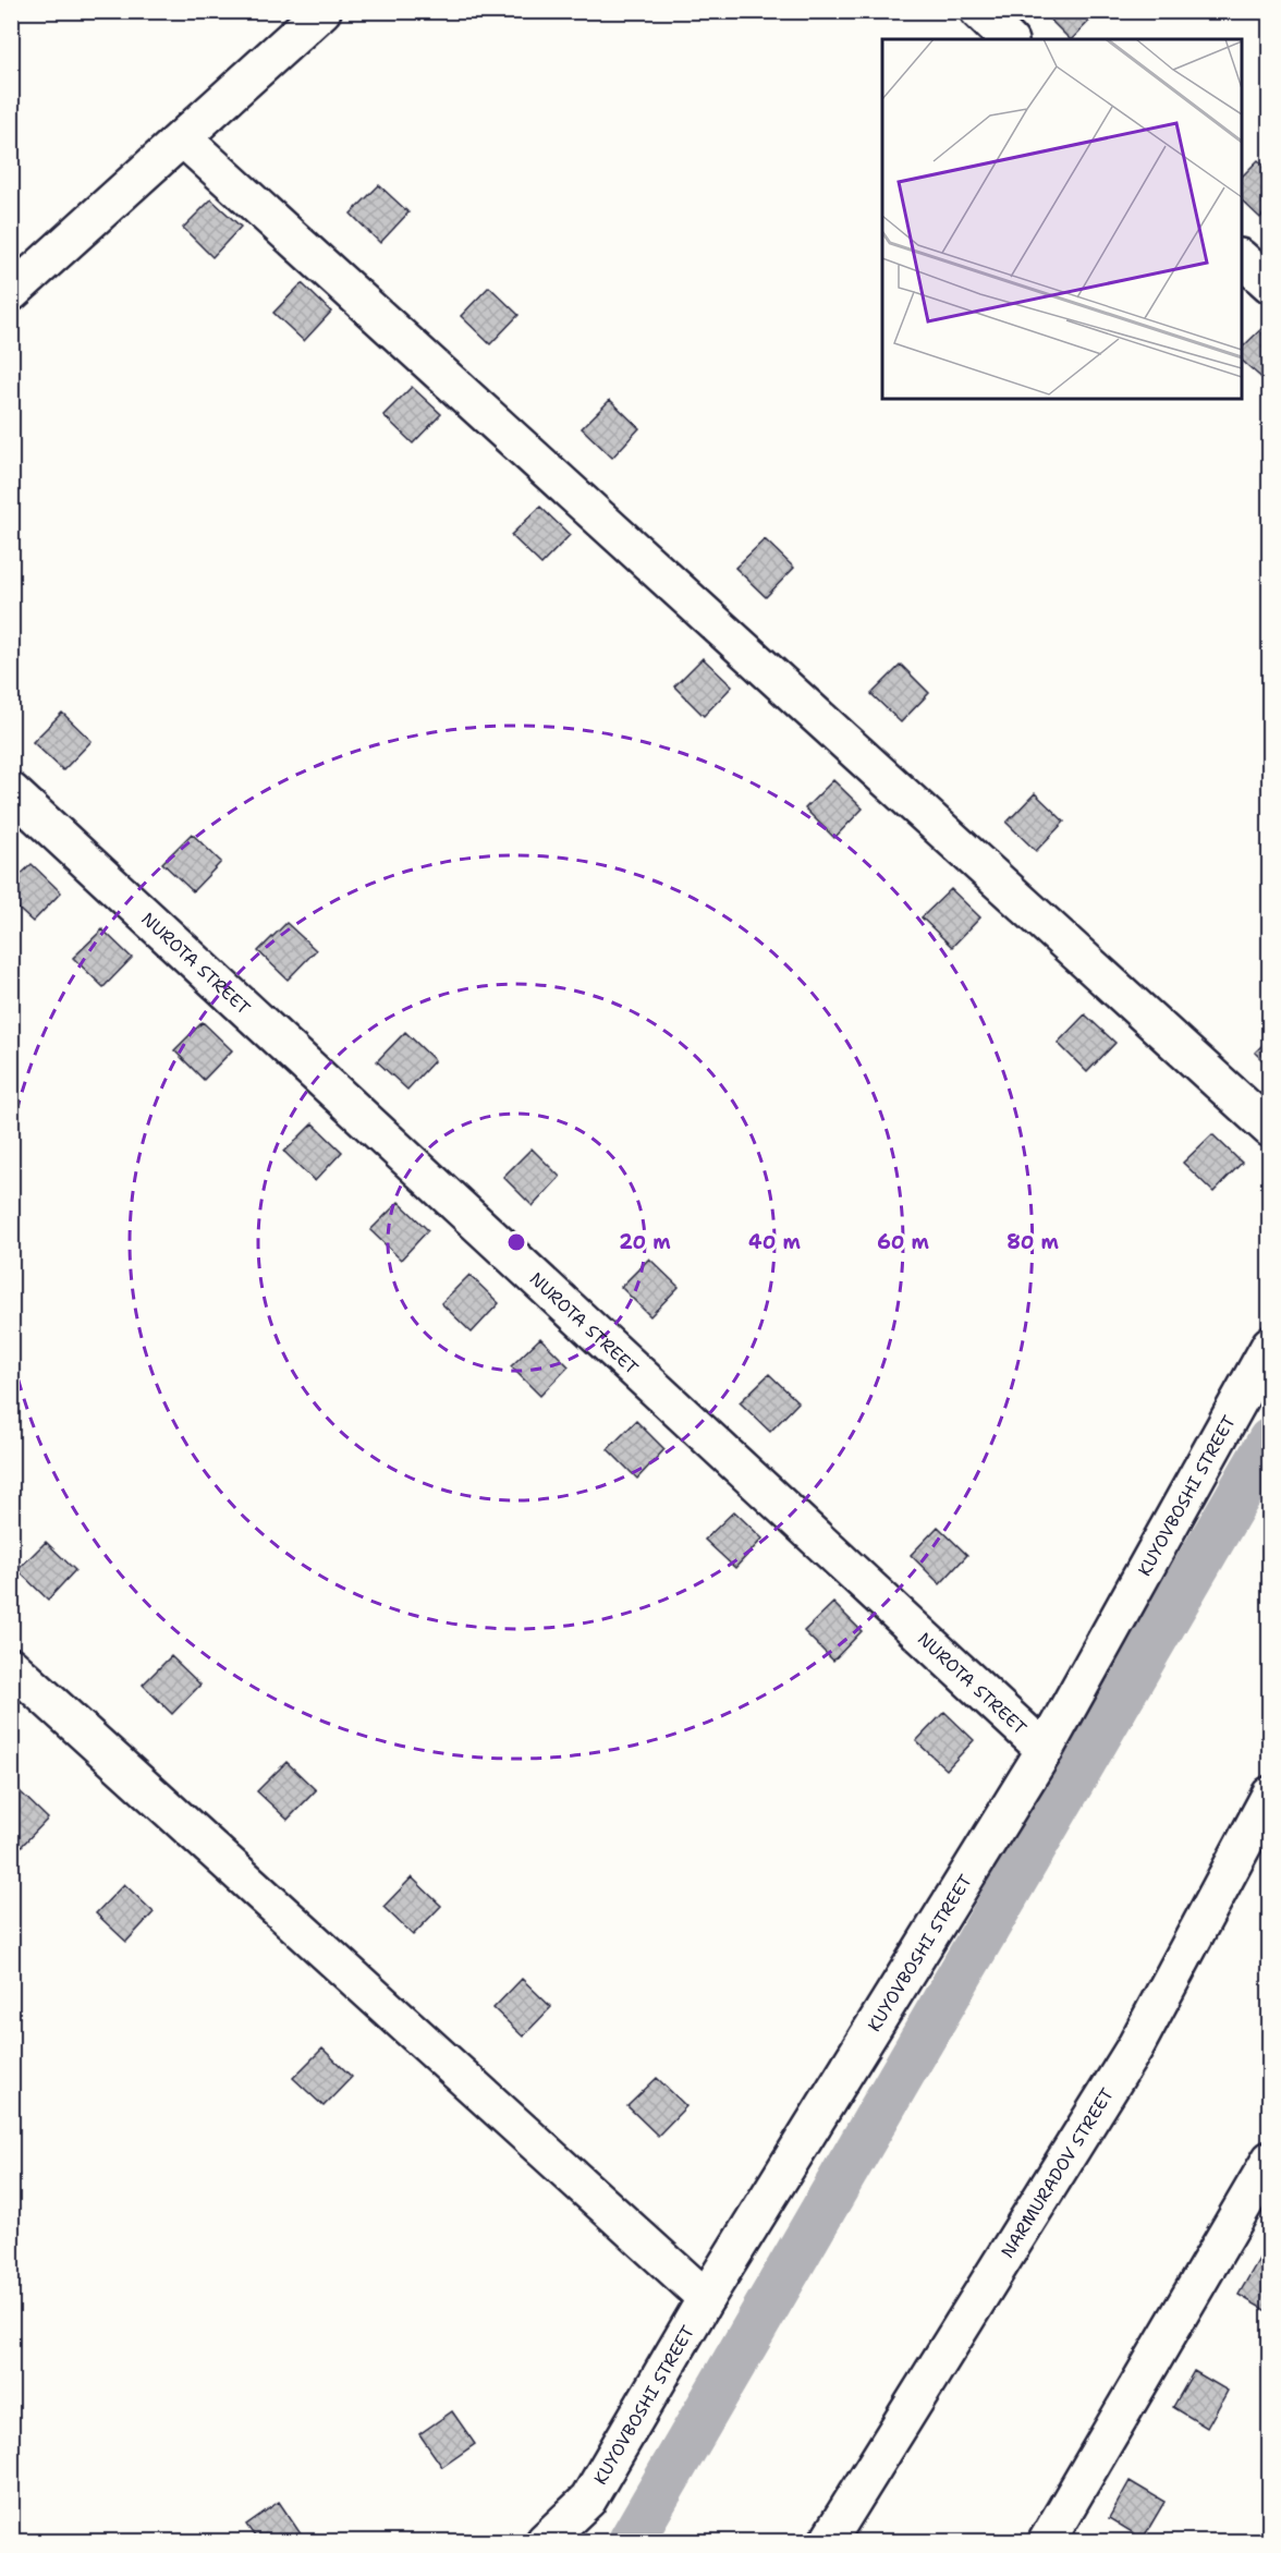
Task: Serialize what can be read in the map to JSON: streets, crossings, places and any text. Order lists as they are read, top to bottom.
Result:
{
  "streets": {
    "street": ["NUROTA STREET", "KUYOVBOSHI STREET", "NARMURADOV STREET"]
  },
  "crossings": [
    ["NUROTA STREET", "KUYOVBOSHI STREET"]
  ],
  "rings": [
    "20 m",
    "40 m",
    "60 m",
    "80 m"
  ]
}
